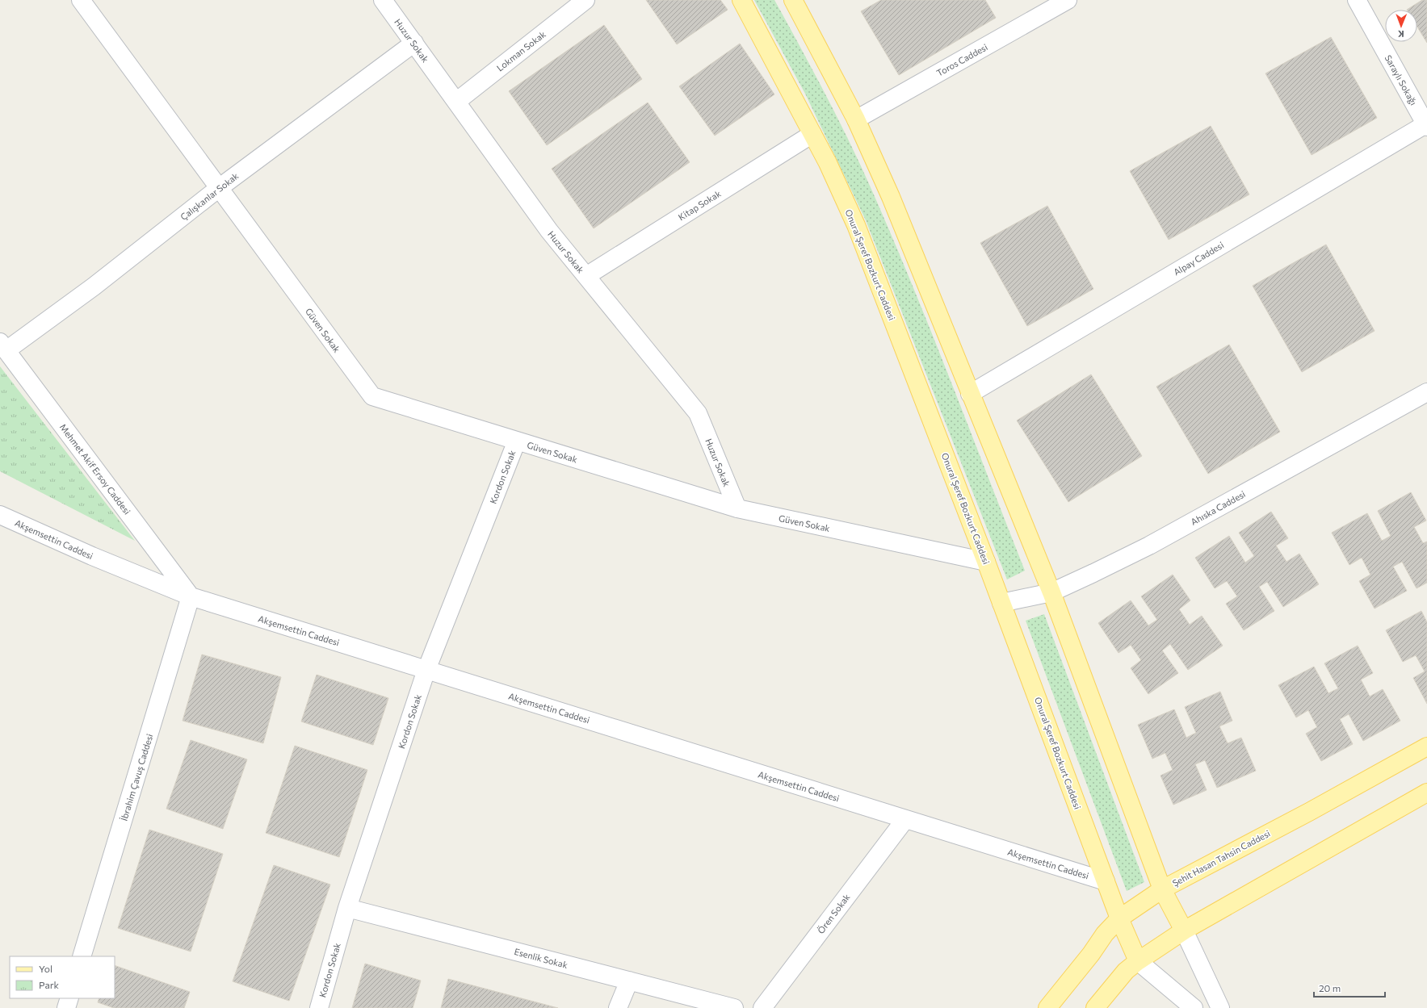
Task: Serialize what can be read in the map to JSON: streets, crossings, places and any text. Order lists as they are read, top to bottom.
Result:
{
  "streets": {
    "main road": ["Onural Şeref Bozkurt Caddesi", "Şehit Hasan Tahsin Caddesi"],
    "street": [
      "Huzur Sokak",
      "Lokman Sokak",
      "Toros Caddesi",
      "Saraylı Sokağı",
      "Çalışkanlar Sokak",
      "Kitap Sokak",
      "Alpay Caddesi",
      "Güven Sokak",
      "Mehmet Akif Ersoy Caddesi",
      "Kordon Sokak",
      "Ahıska Caddesi",
      "Akşemsettin Caddesi",
      "İbrahim Çavuş Caddesi",
      "Ören Sokak",
      "Esenlik Sokak"
    ]
  },
  "crossings": [
    ["Huzur Sokak", "Lokman Sokak"],
    ["Huzur Sokak", "Çalışkanlar Sokak"],
    ["Huzur Sokak", "Kitap Sokak"],
    ["Huzur Sokak", "Güven Sokak"],
    ["Saraylı Sokağı", "Alpay Caddesi"],
    ["Çalışkanlar Sokak", "Güven Sokak"],
    ["Çalışkanlar Sokak", "Mehmet Akif Ersoy Caddesi"],
    ["Kitap Sokak", "Onural Şeref Bozkurt Caddesi"],
    ["Onural Şeref Bozkurt Caddesi", "Güven Sokak"],
    ["Onural Şeref Bozkurt Caddesi", "Ahıska Caddesi"],
    ["Onural Şeref Bozkurt Caddesi", "Akşemsettin Caddesi"],
    ["Onural Şeref Bozkurt Caddesi", "Şehit Hasan Tahsin Caddesi"],
    ["Güven Sokak", "Kordon Sokak"],
    ["Mehmet Akif Ersoy Caddesi", "Akşemsettin Caddesi"],
    ["Mehmet Akif Ersoy Caddesi", "İbrahim Çavuş Caddesi"],
    ["Kordon Sokak", "Akşemsettin Caddesi"],
    ["Kordon Sokak", "Esenlik Sokak"],
    ["Akşemsettin Caddesi", "İbrahim Çavuş Caddesi"],
    ["Akşemsettin Caddesi", "Ören Sokak"]
  ],
  "legend": ["Yol", "Park"],
  "scale_bar": "20 m",
  "north": "bottom"
}
